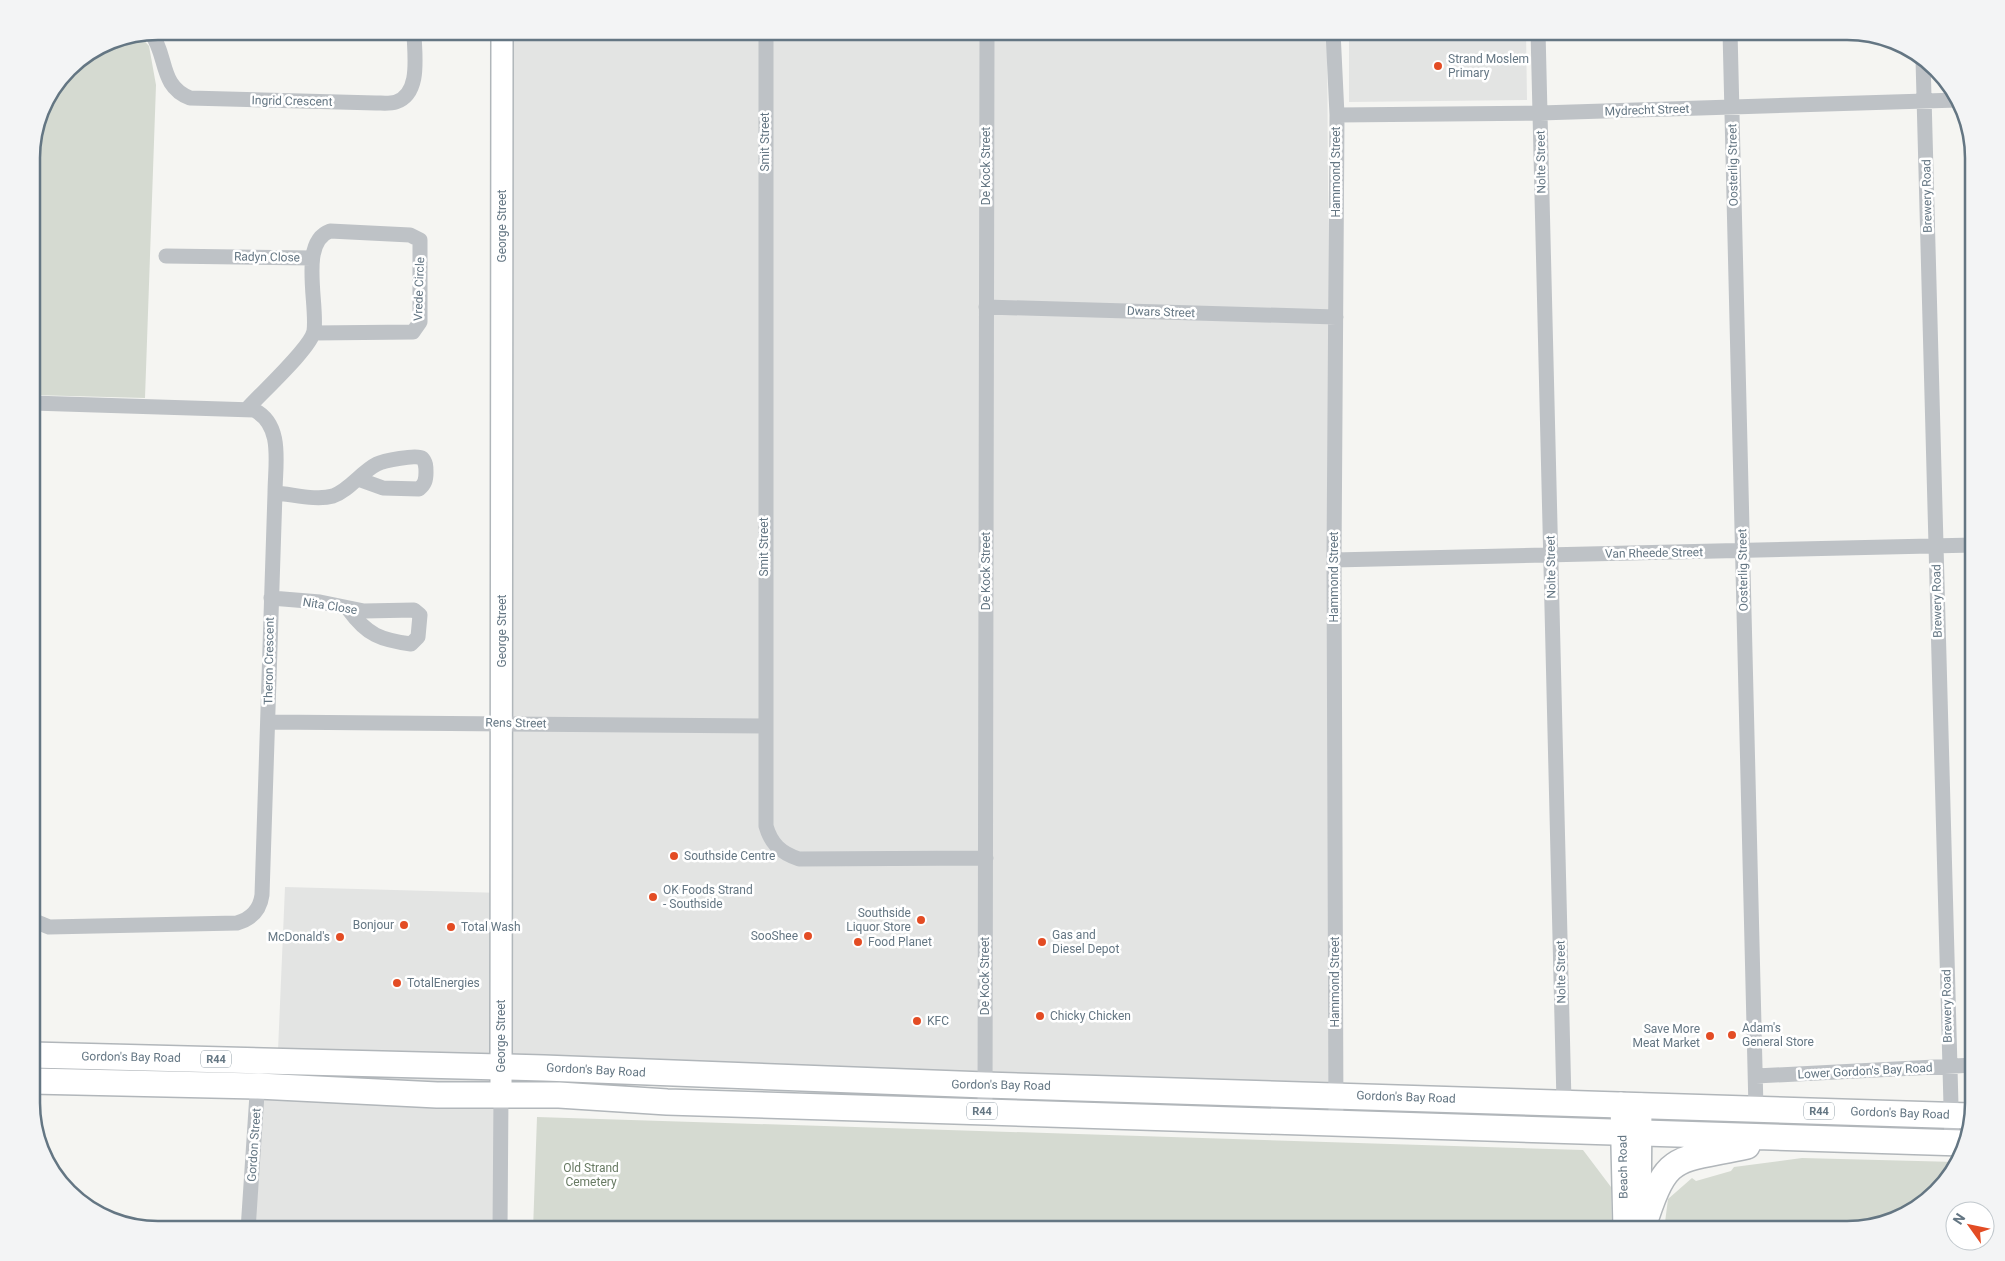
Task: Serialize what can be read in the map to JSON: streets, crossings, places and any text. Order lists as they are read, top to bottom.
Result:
{
  "streets": {
    "main road": ["Gordon's Bay Road", "R44"],
    "street": [
      "Ingrid Crescent",
      "Mydrecht Street",
      "Smit Street",
      "Nolte Street",
      "Oosterlig Street",
      "De Kock Street",
      "Hammond Street",
      "Brewery Road",
      "George Street",
      "Radyn Close",
      "Vrede Circle",
      "Dwars Street",
      "Van Rheede Street",
      "Nita Close",
      "Theron Crescent",
      "Rens Street",
      "Lower Gordon's Bay Road",
      "Gordon Street",
      "Beach Road"
    ]
  },
  "crossings": [
    ["Mydrecht Street", "Nolte Street"],
    ["Mydrecht Street", "Oosterlig Street"],
    ["Mydrecht Street", "Hammond Street"],
    ["Mydrecht Street", "Brewery Road"],
    ["Smit Street", "De Kock Street"],
    ["Smit Street", "Rens Street"],
    ["Nolte Street", "Van Rheede Street"],
    ["Nolte Street", "Gordon's Bay Road"],
    ["Oosterlig Street", "Van Rheede Street"],
    ["Oosterlig Street", "Gordon's Bay Road"],
    ["Oosterlig Street", "Lower Gordon's Bay Road"],
    ["De Kock Street", "Dwars Street"],
    ["De Kock Street", "Gordon's Bay Road"],
    ["Hammond Street", "Dwars Street"],
    ["Hammond Street", "Van Rheede Street"],
    ["Hammond Street", "Gordon's Bay Road"],
    ["Brewery Road", "Van Rheede Street"],
    ["Brewery Road", "Gordon's Bay Road"],
    ["Brewery Road", "Lower Gordon's Bay Road"],
    ["George Street", "Rens Street"],
    ["George Street", "Gordon's Bay Road"],
    ["Radyn Close", "Vrede Circle"],
    ["Nita Close", "Theron Crescent"],
    ["Theron Crescent", "Rens Street"],
    ["Gordon's Bay Road", "Gordon Street"],
    ["Gordon's Bay Road", "Beach Road"]
  ],
  "parks": ["Old Strand Cemetery"],
  "places": [
    "Strand Moslem Primary",
    "Southside Centre",
    "OK Foods Strand - Southside",
    "Southside Liquor Store",
    "Bonjour",
    "Total Wash",
    "SooShee",
    "McDonald's",
    "Food Planet",
    "Gas and Diesel Depot",
    "TotalEnergies",
    "Chicky Chicken",
    "KFC",
    "Adam's General Store",
    "Save More Meat Market"
  ],
  "north": "top left"
}
